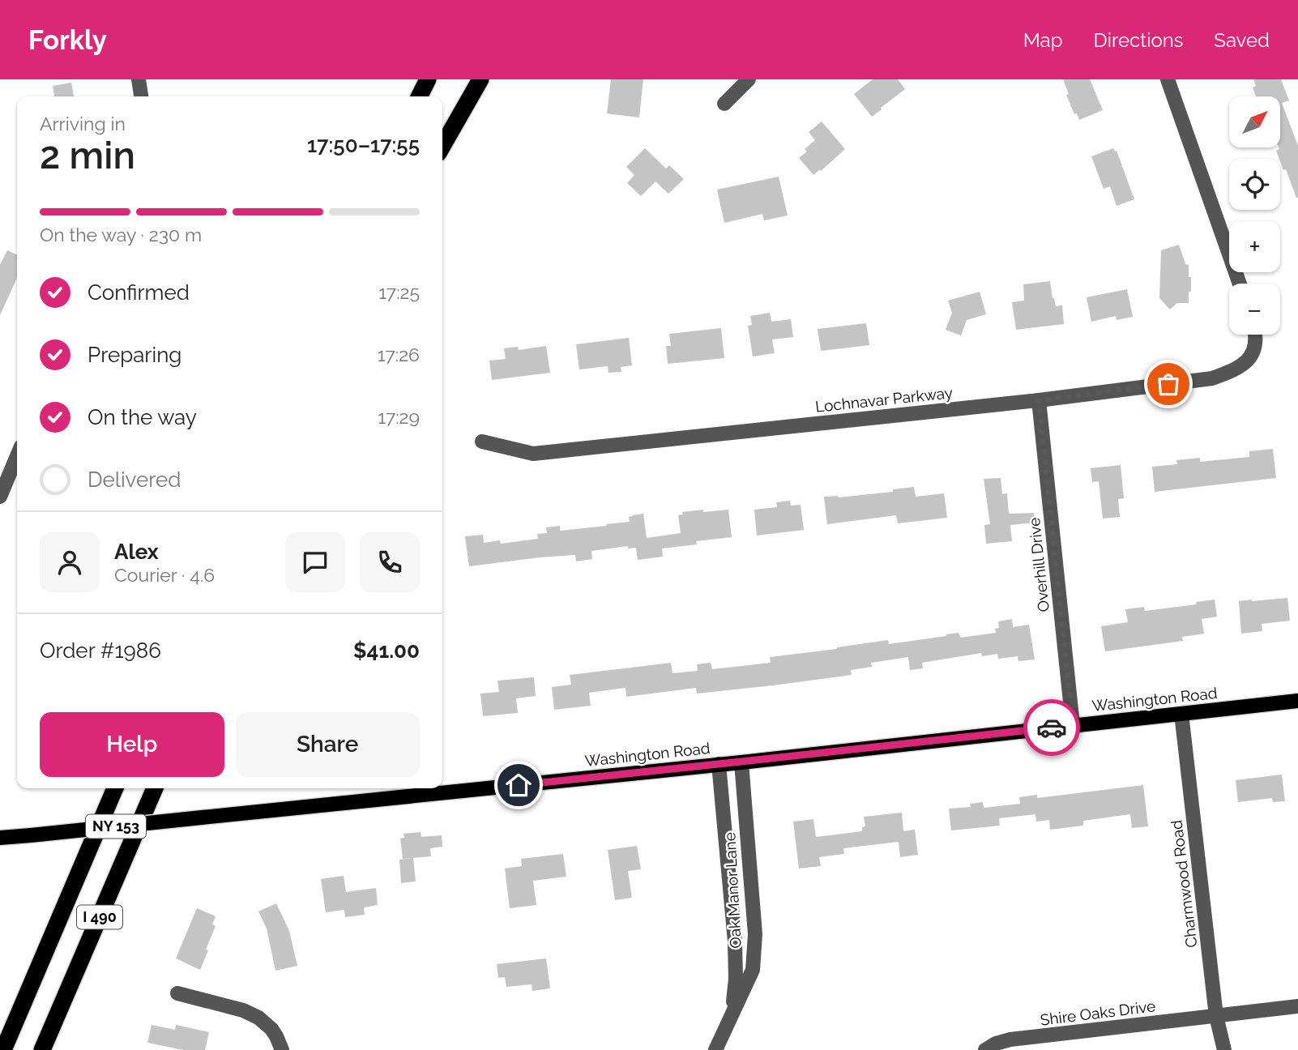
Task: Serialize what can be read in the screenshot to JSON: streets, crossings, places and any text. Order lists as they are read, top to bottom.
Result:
{
  "streets": {
    "highway": ["I 490"],
    "main road": ["Washington Road", "NY 153"],
    "street": [
      "Lochnavar Parkway",
      "Overhill Drive",
      "Charmwood Road",
      "Oak Manor Lane",
      "Shire Oaks Drive"
    ]
  },
  "crossings": [
    ["Lochnavar Parkway", "Overhill Drive"],
    ["Overhill Drive", "Washington Road"],
    ["Washington Road", "Charmwood Road"],
    ["Washington Road", "Oak Manor Lane"],
    ["Charmwood Road", "Shire Oaks Drive"]
  ],
  "north": "top right",
  "page": {
    "header": "Forkly",
    "nav": ["Map", "Directions", "Saved"],
    "map_buttons": ["+", "−"],
    "heading": ["2 min", "Arriving in", "17:50–17:55"],
    "panel": [
      "Alex",
      "Courier · 4.6",
      "Order #1986",
      "$41.00"
    ],
    "bar": "On the way · 230 m",
    "list": [
      ["Confirmed", "17:25"],
      ["Preparing", "17:26"],
      ["On the way", "17:29"],
      "Delivered"
    ],
    "buttons": ["Help", "Share"]
  }
}
